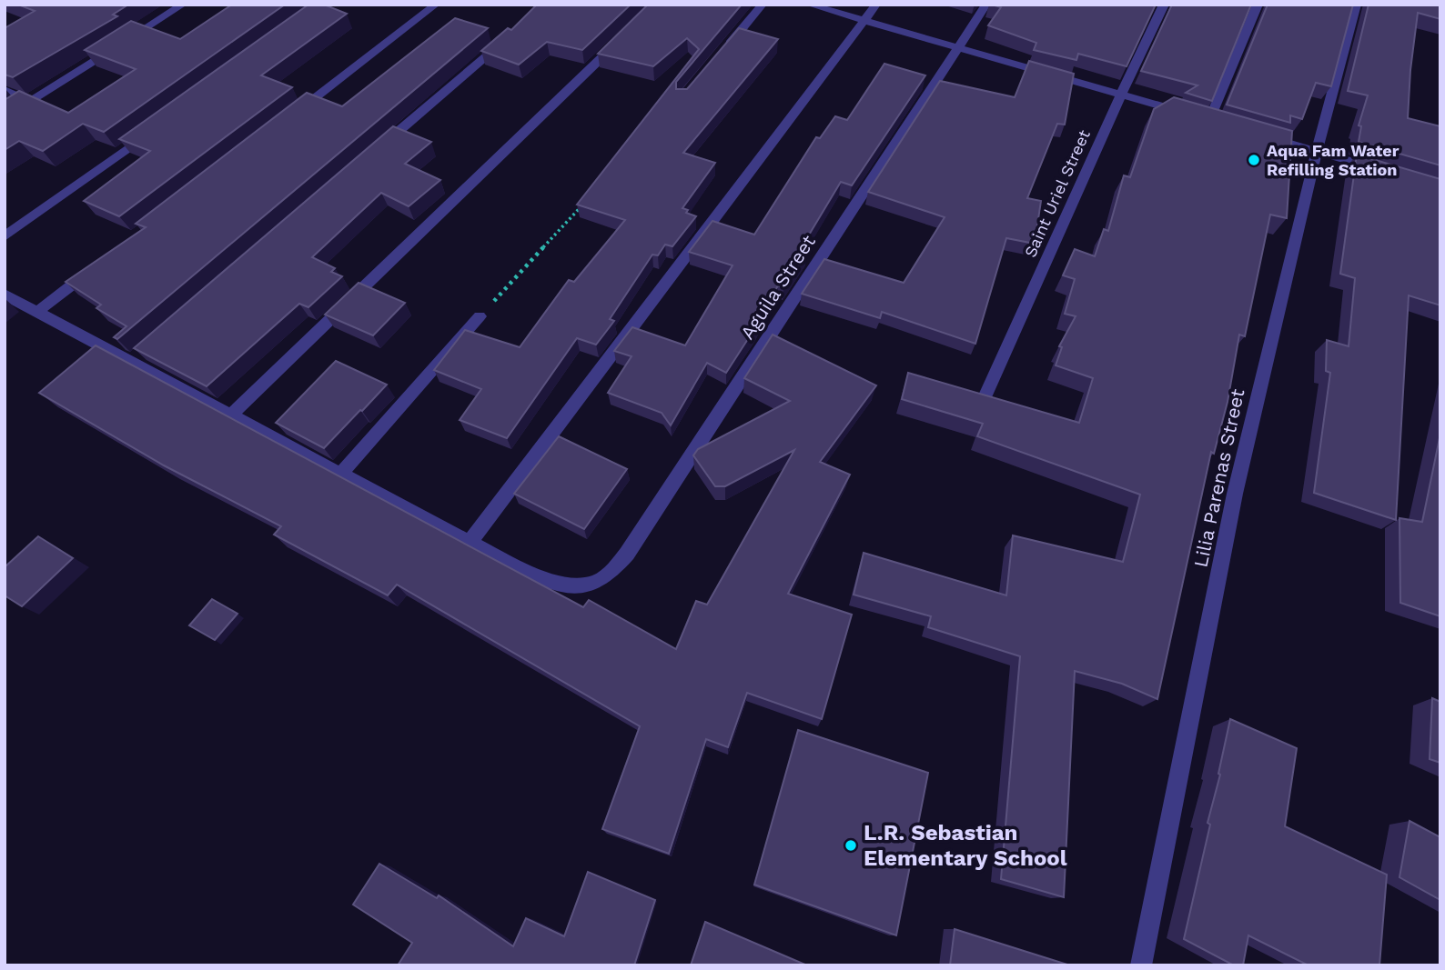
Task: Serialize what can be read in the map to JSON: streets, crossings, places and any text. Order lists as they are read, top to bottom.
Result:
{
  "streets": {
    "street": ["Saint Uriel Street", "Aguila Street", "Lilia Parenas Street"]
  },
  "places": ["Aqua Fam Water Refilling Station", "L.R. Sebastian Elementary School"]
}
